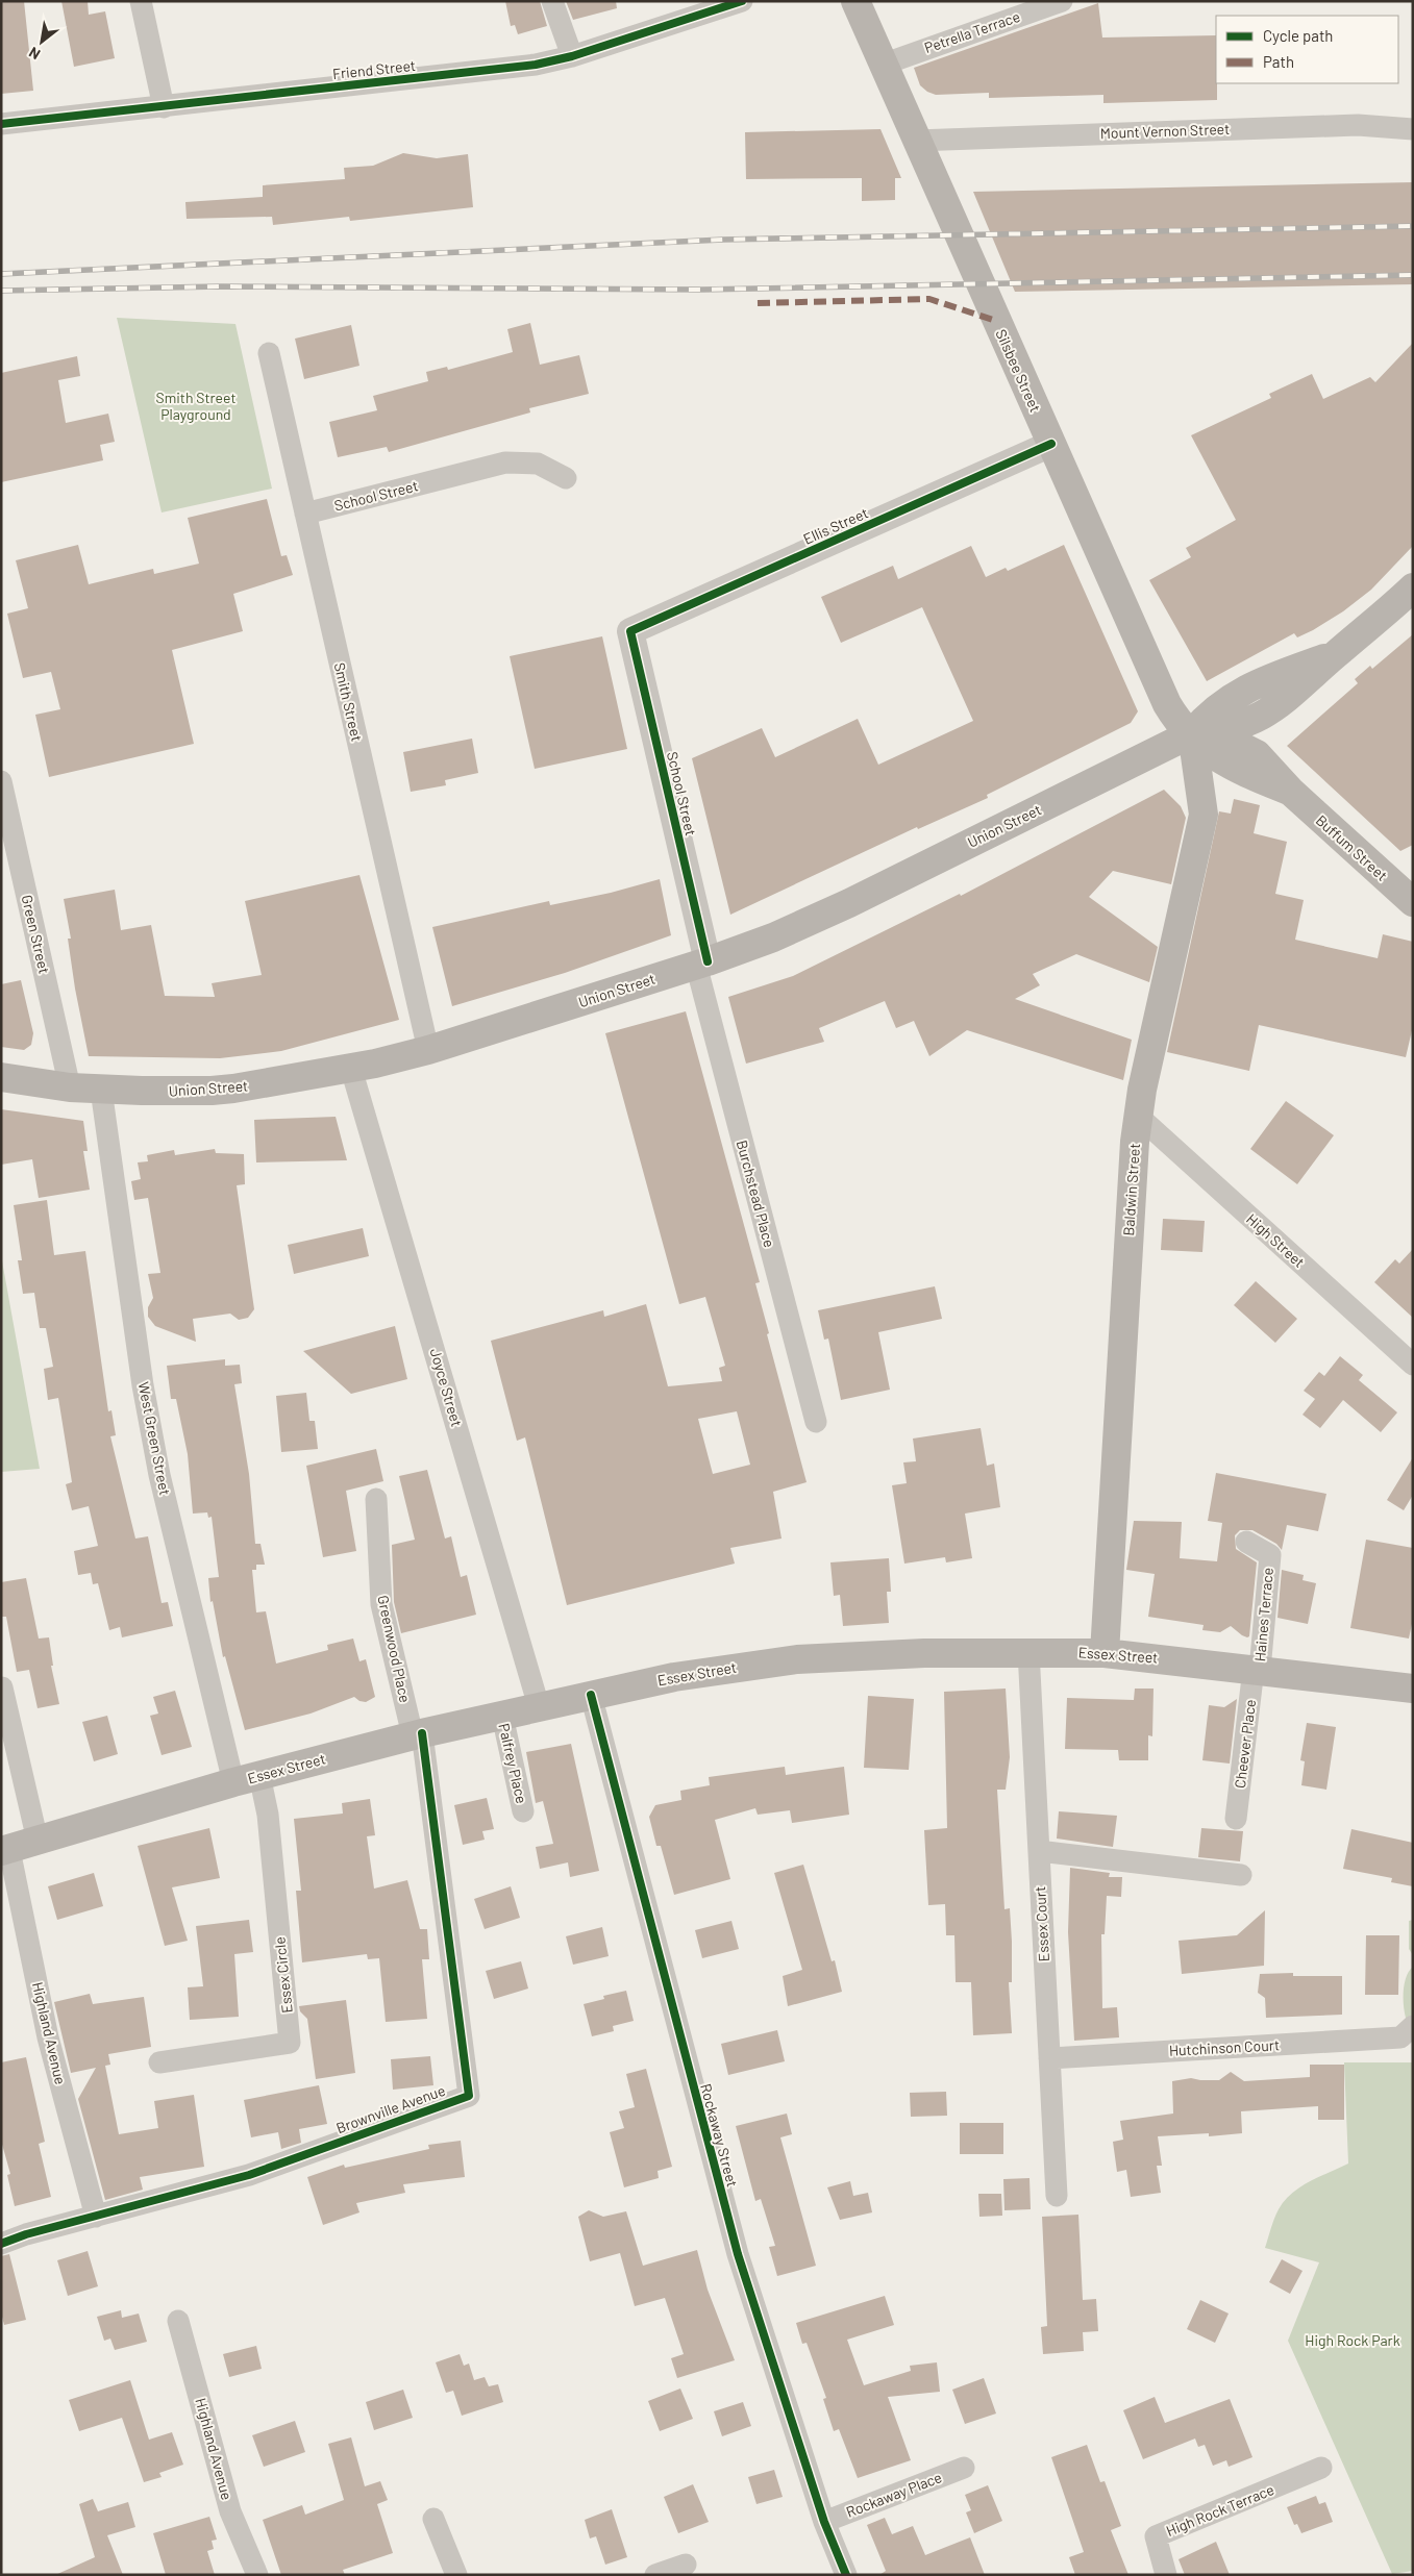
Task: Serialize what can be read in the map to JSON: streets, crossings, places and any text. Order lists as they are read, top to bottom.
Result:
{
  "streets": {
    "main road": [
      "Silsbee Street",
      "Union Street",
      "Buffum Street",
      "Baldwin Street",
      "Essex Street"
    ],
    "street": [
      "Petrella Terrace",
      "Friend Street",
      "Mount Vernon Street",
      "School Street",
      "Ellis Street",
      "Smith Street",
      "Green Street",
      "Burchstead Place",
      "High Street",
      "Joyce Street",
      "West Green Street",
      "Haines Terrace",
      "Greenwood Place",
      "Cheever Place",
      "Palfrey Place",
      "Essex Court",
      "Essex Circle",
      "Highland Avenue",
      "Hutchinson Court",
      "Brownville Avenue",
      "Rockaway Street",
      "Rockaway Place",
      "High Rock Terrace"
    ]
  },
  "crossings": [
    ["Petrella Terrace", "Silsbee Street"],
    ["Mount Vernon Street", "Silsbee Street"],
    ["Silsbee Street", "Ellis Street"],
    ["Silsbee Street", "Union Street"],
    ["Silsbee Street", "Buffum Street"],
    ["Silsbee Street", "Baldwin Street"],
    ["School Street", "Ellis Street"],
    ["School Street", "Smith Street"],
    ["School Street", "Union Street"],
    ["School Street", "Burchstead Place"],
    ["Smith Street", "Union Street"],
    ["Union Street", "Buffum Street"],
    ["Union Street", "Green Street"],
    ["Union Street", "Baldwin Street"],
    ["Union Street", "Burchstead Place"],
    ["Union Street", "Joyce Street"],
    ["Union Street", "West Green Street"],
    ["Buffum Street", "Baldwin Street"],
    ["Baldwin Street", "High Street"],
    ["Baldwin Street", "Essex Street"],
    ["Joyce Street", "Essex Street"],
    ["West Green Street", "Essex Street"],
    ["West Green Street", "Essex Circle"],
    ["Haines Terrace", "Essex Street"],
    ["Haines Terrace", "Cheever Place"],
    ["Greenwood Place", "Essex Street"],
    ["Greenwood Place", "Brownville Avenue"],
    ["Essex Street", "Cheever Place"],
    ["Essex Street", "Palfrey Place"],
    ["Essex Street", "Essex Court"],
    ["Essex Street", "Essex Circle"],
    ["Essex Street", "Highland Avenue"],
    ["Essex Street", "Brownville Avenue"],
    ["Essex Street", "Rockaway Street"],
    ["Essex Court", "Hutchinson Court"],
    ["Highland Avenue", "Brownville Avenue"],
    ["Rockaway Street", "Rockaway Place"]
  ],
  "parks": ["Smith Street Playground", "High Rock Park"],
  "legend": ["Cycle path", "Path"],
  "north": "bottom left"
}
